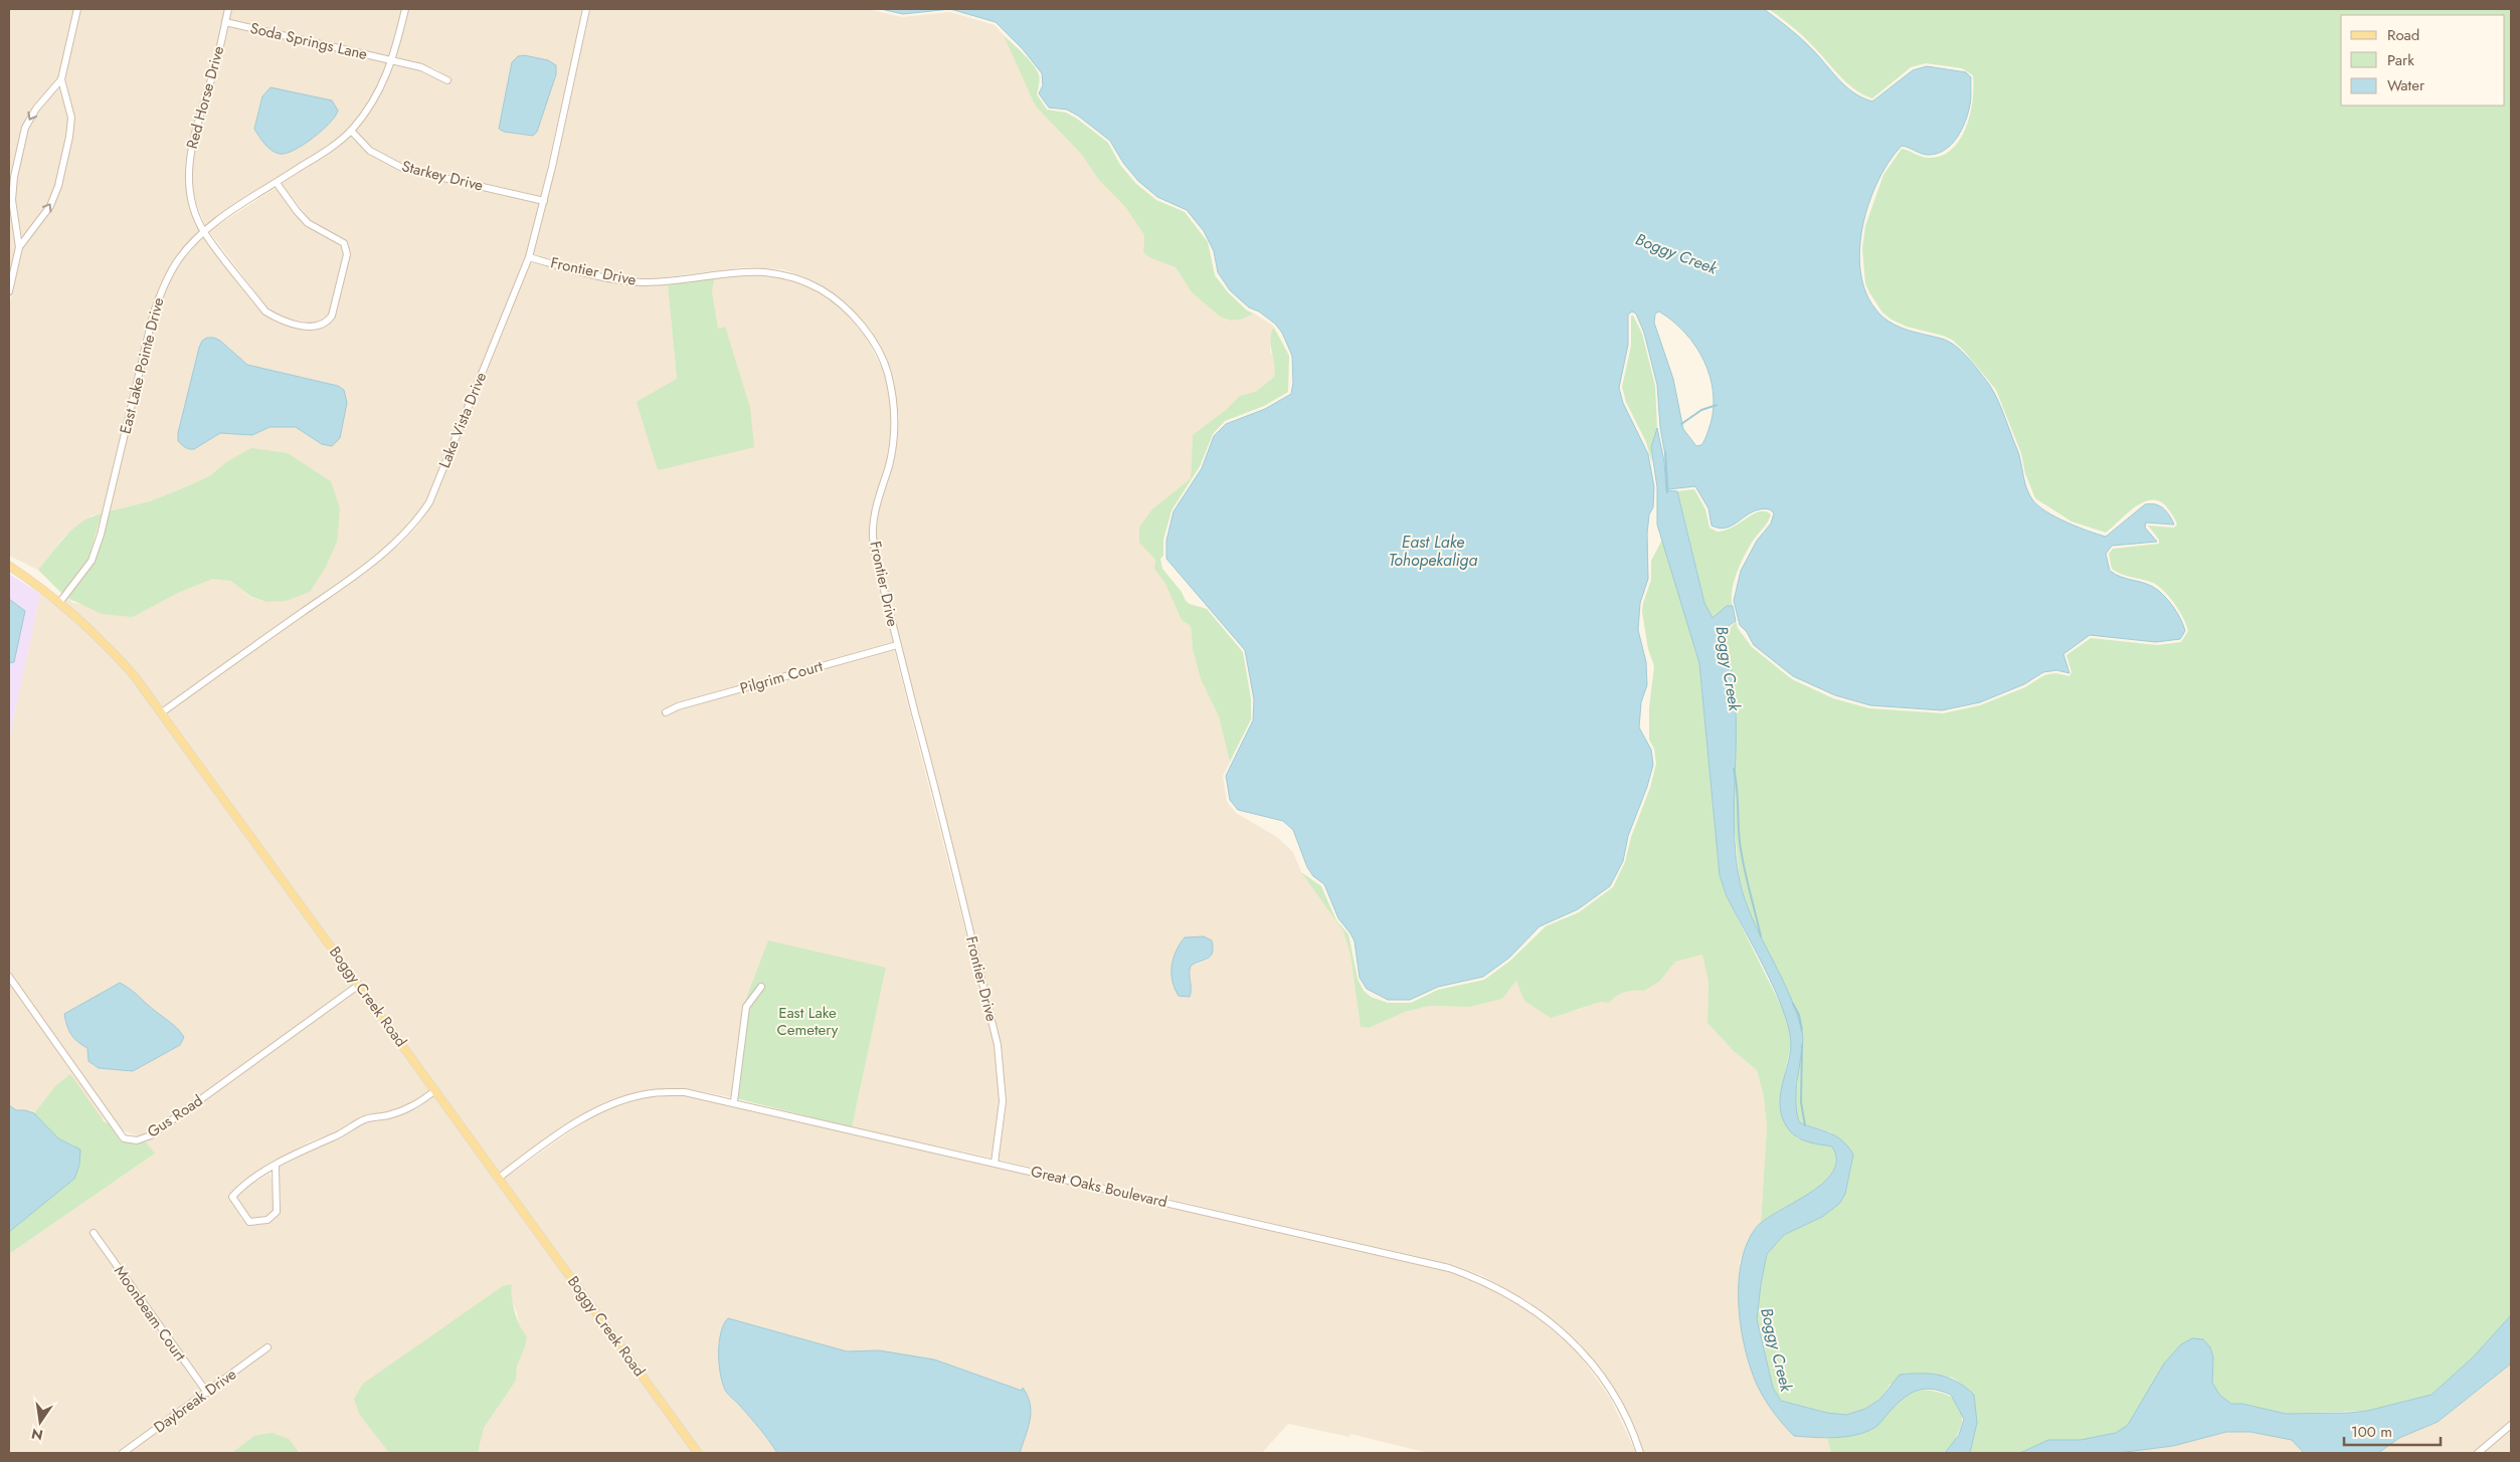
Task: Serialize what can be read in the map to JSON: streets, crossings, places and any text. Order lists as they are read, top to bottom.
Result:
{
  "streets": {
    "main road": ["Boggy Creek Road"],
    "street": [
      "Soda Springs Lane",
      "Red Horse Drive",
      "Starkey Drive",
      "Frontier Drive",
      "East Lake Pointe Drive",
      "Lake Vista Drive",
      "Pilgrim Court",
      "Gus Road",
      "Great Oaks Boulevard",
      "Moonbeam Court",
      "Daybreak Drive"
    ]
  },
  "crossings": [
    ["Soda Springs Lane", "Red Horse Drive"],
    ["Soda Springs Lane", "East Lake Pointe Drive"],
    ["Red Horse Drive", "East Lake Pointe Drive"],
    ["Starkey Drive", "East Lake Pointe Drive"],
    ["Starkey Drive", "Lake Vista Drive"],
    ["Frontier Drive", "Lake Vista Drive"],
    ["Frontier Drive", "Pilgrim Court"],
    ["Frontier Drive", "Great Oaks Boulevard"],
    ["East Lake Pointe Drive", "Boggy Creek Road"],
    ["Lake Vista Drive", "Boggy Creek Road"],
    ["Boggy Creek Road", "Gus Road"],
    ["Boggy Creek Road", "Great Oaks Boulevard"],
    ["Moonbeam Court", "Daybreak Drive"]
  ],
  "water": ["Boggy Creek", "East Lake Tohopekaliga"],
  "parks": ["East Lake Cemetery"],
  "legend": ["Road", "Park", "Water"],
  "scale_bar": "100 m",
  "north": "bottom"
}
